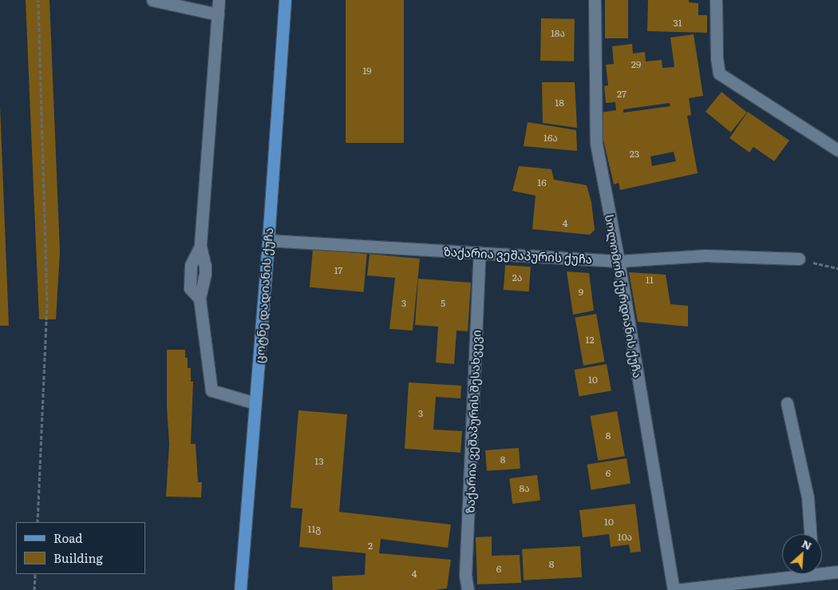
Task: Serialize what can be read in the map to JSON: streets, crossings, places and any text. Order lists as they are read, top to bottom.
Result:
{
  "streets": {
    "main road": ["ცოტნე დადიანის ქუჩა"],
    "street": ["ზაქარია ვეშაპურის ქუჩა", "სოლომონ ქურდიანის ქუჩა", "ზაქარია ვეშაპურის შესახვევი"]
  },
  "crossings": [
    ["ზაქარია ვეშაპურის ქუჩა", "ცოტნე დადიანის ქუჩა"],
    ["ზაქარია ვეშაპურის ქუჩა", "სოლომონ ქურდიანის ქუჩა"],
    ["ზაქარია ვეშაპურის ქუჩა", "ზაქარია ვეშაპურის შესახვევი"]
  ],
  "house_numbers": [
    "31",
    "18ა",
    "29",
    "19",
    "27",
    "18",
    "16ა",
    "23",
    "16",
    "4",
    "17",
    "2ა",
    "11",
    "9",
    "3",
    "5",
    "12",
    "10",
    "3",
    "8",
    "8",
    "13",
    "6",
    "8ა",
    "10",
    "11გ",
    "10ა",
    "2",
    "8",
    "6",
    "4"
  ],
  "legend": ["Road", "Building"],
  "north": "top right"
}
